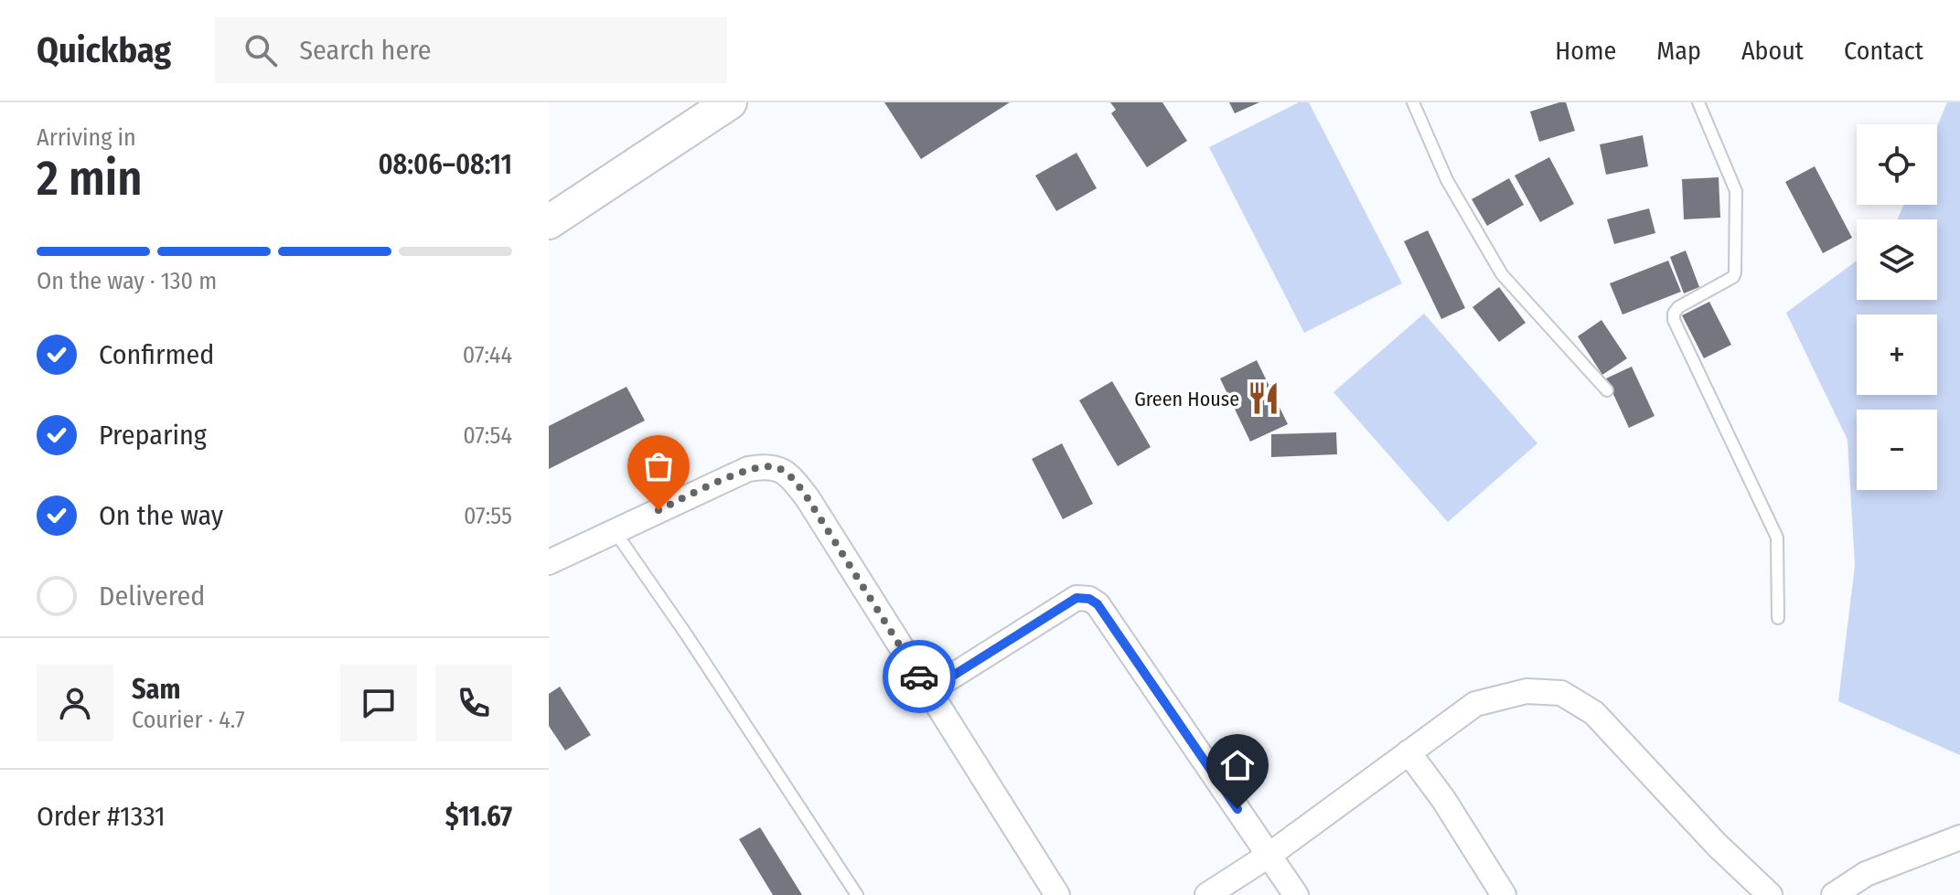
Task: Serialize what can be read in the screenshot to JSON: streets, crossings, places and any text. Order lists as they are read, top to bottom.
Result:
{
  "places": {
    "restaurant": ["Green House"]
  },
  "page": {
    "header": "Quickbag",
    "search": "Search here",
    "nav": [
      "Home",
      "Map",
      "About",
      "Contact"
    ],
    "heading": ["2 min", "Arriving in", "08:06–08:11"],
    "panel": [
      "Sam",
      "Courier · 4.7",
      "Order #1331",
      "$11.67"
    ],
    "map_buttons": ["+", "−"],
    "bar": "On the way · 130 m",
    "list": [
      ["Confirmed", "07:44"],
      ["Preparing", "07:54"],
      ["On the way", "07:55"],
      "Delivered"
    ]
  }
}
